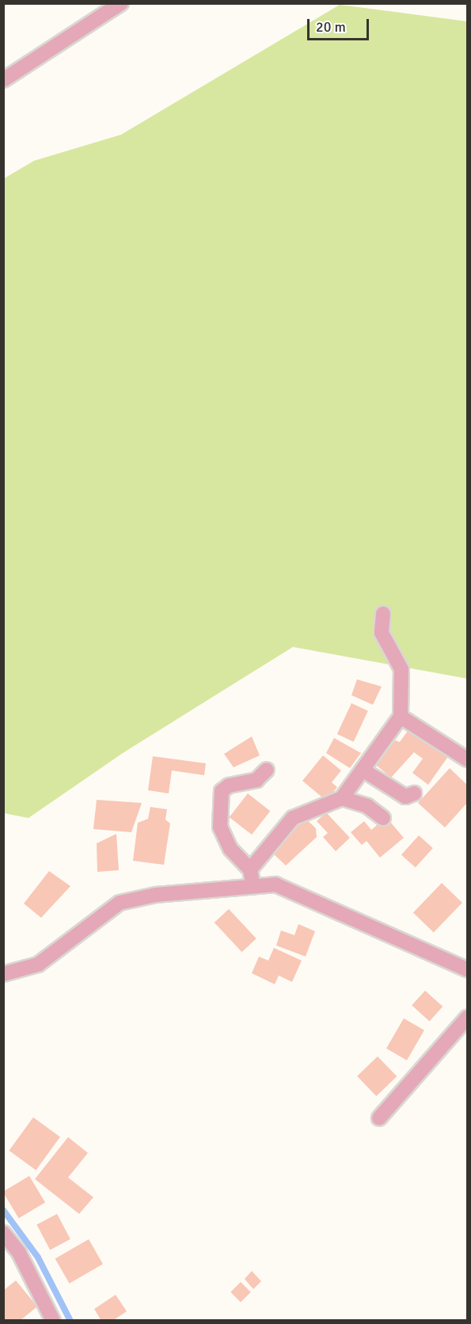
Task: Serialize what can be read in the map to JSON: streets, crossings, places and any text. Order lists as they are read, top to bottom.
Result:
{
  "scale_bar": "20 m"
}
